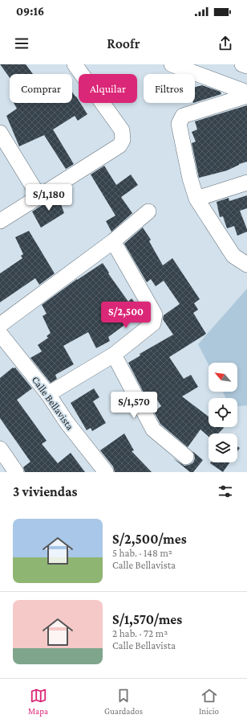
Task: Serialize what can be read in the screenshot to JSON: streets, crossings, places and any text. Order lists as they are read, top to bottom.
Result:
{
  "streets": {
    "street": ["Calle Bellavista"]
  },
  "north": "top left",
  "page": {
    "status": "09:16",
    "header": "Roofr",
    "chip": ["Comprar", "Alquilar", "Filtros"],
    "price": ["S/1,180", "S/2,500", "S/1,570"],
    "heading": "3 viviendas",
    "list": [
      {
        "name": "S/2,500/mes",
        "note": "5 hab. · 148 m² · Calle Bellavista"
      },
      {
        "name": "S/1,570/mes",
        "note": "2 hab. · 72 m² · Calle Bellavista"
      }
    ],
    "tabs": ["Mapa", "Guardados", "Inicio"]
  }
}
